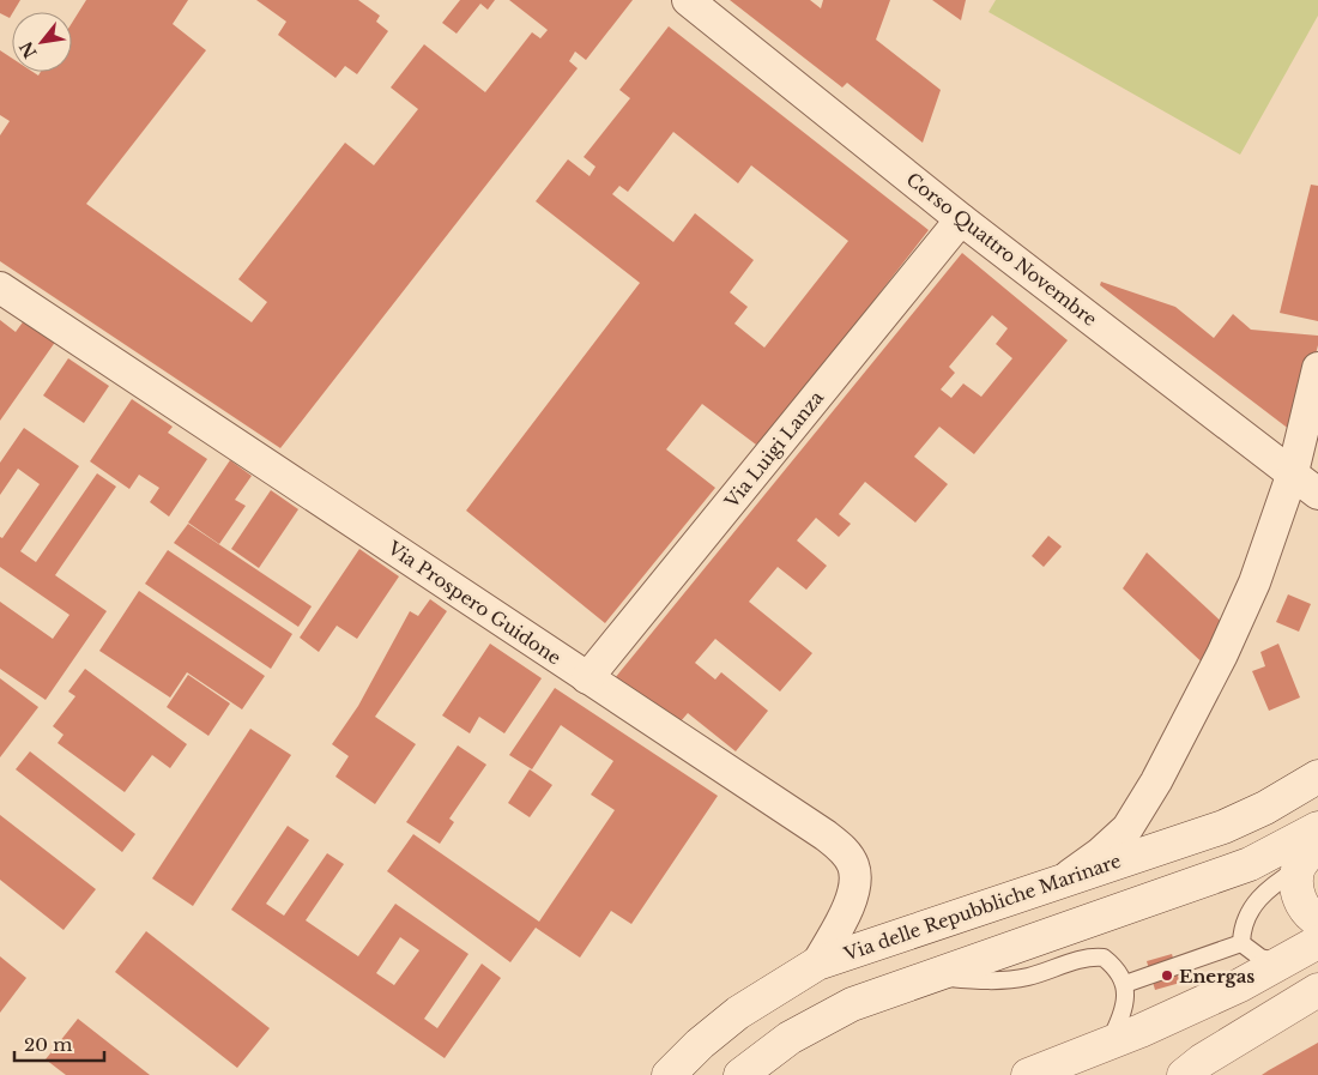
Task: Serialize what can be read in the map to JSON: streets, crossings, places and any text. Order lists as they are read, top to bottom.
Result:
{
  "streets": {
    "main road": ["Via delle Repubbliche Marinare"],
    "street": ["Corso Quattro Novembre", "Via Luigi Lanza", "Via Prospero Guidone"]
  },
  "crossings": [
    ["Corso Quattro Novembre", "Via Luigi Lanza"],
    ["Via Luigi Lanza", "Via Prospero Guidone"],
    ["Via Prospero Guidone", "Via delle Repubbliche Marinare"]
  ],
  "places": ["Energas"],
  "scale_bar": "20 m",
  "north": "bottom left"
}
